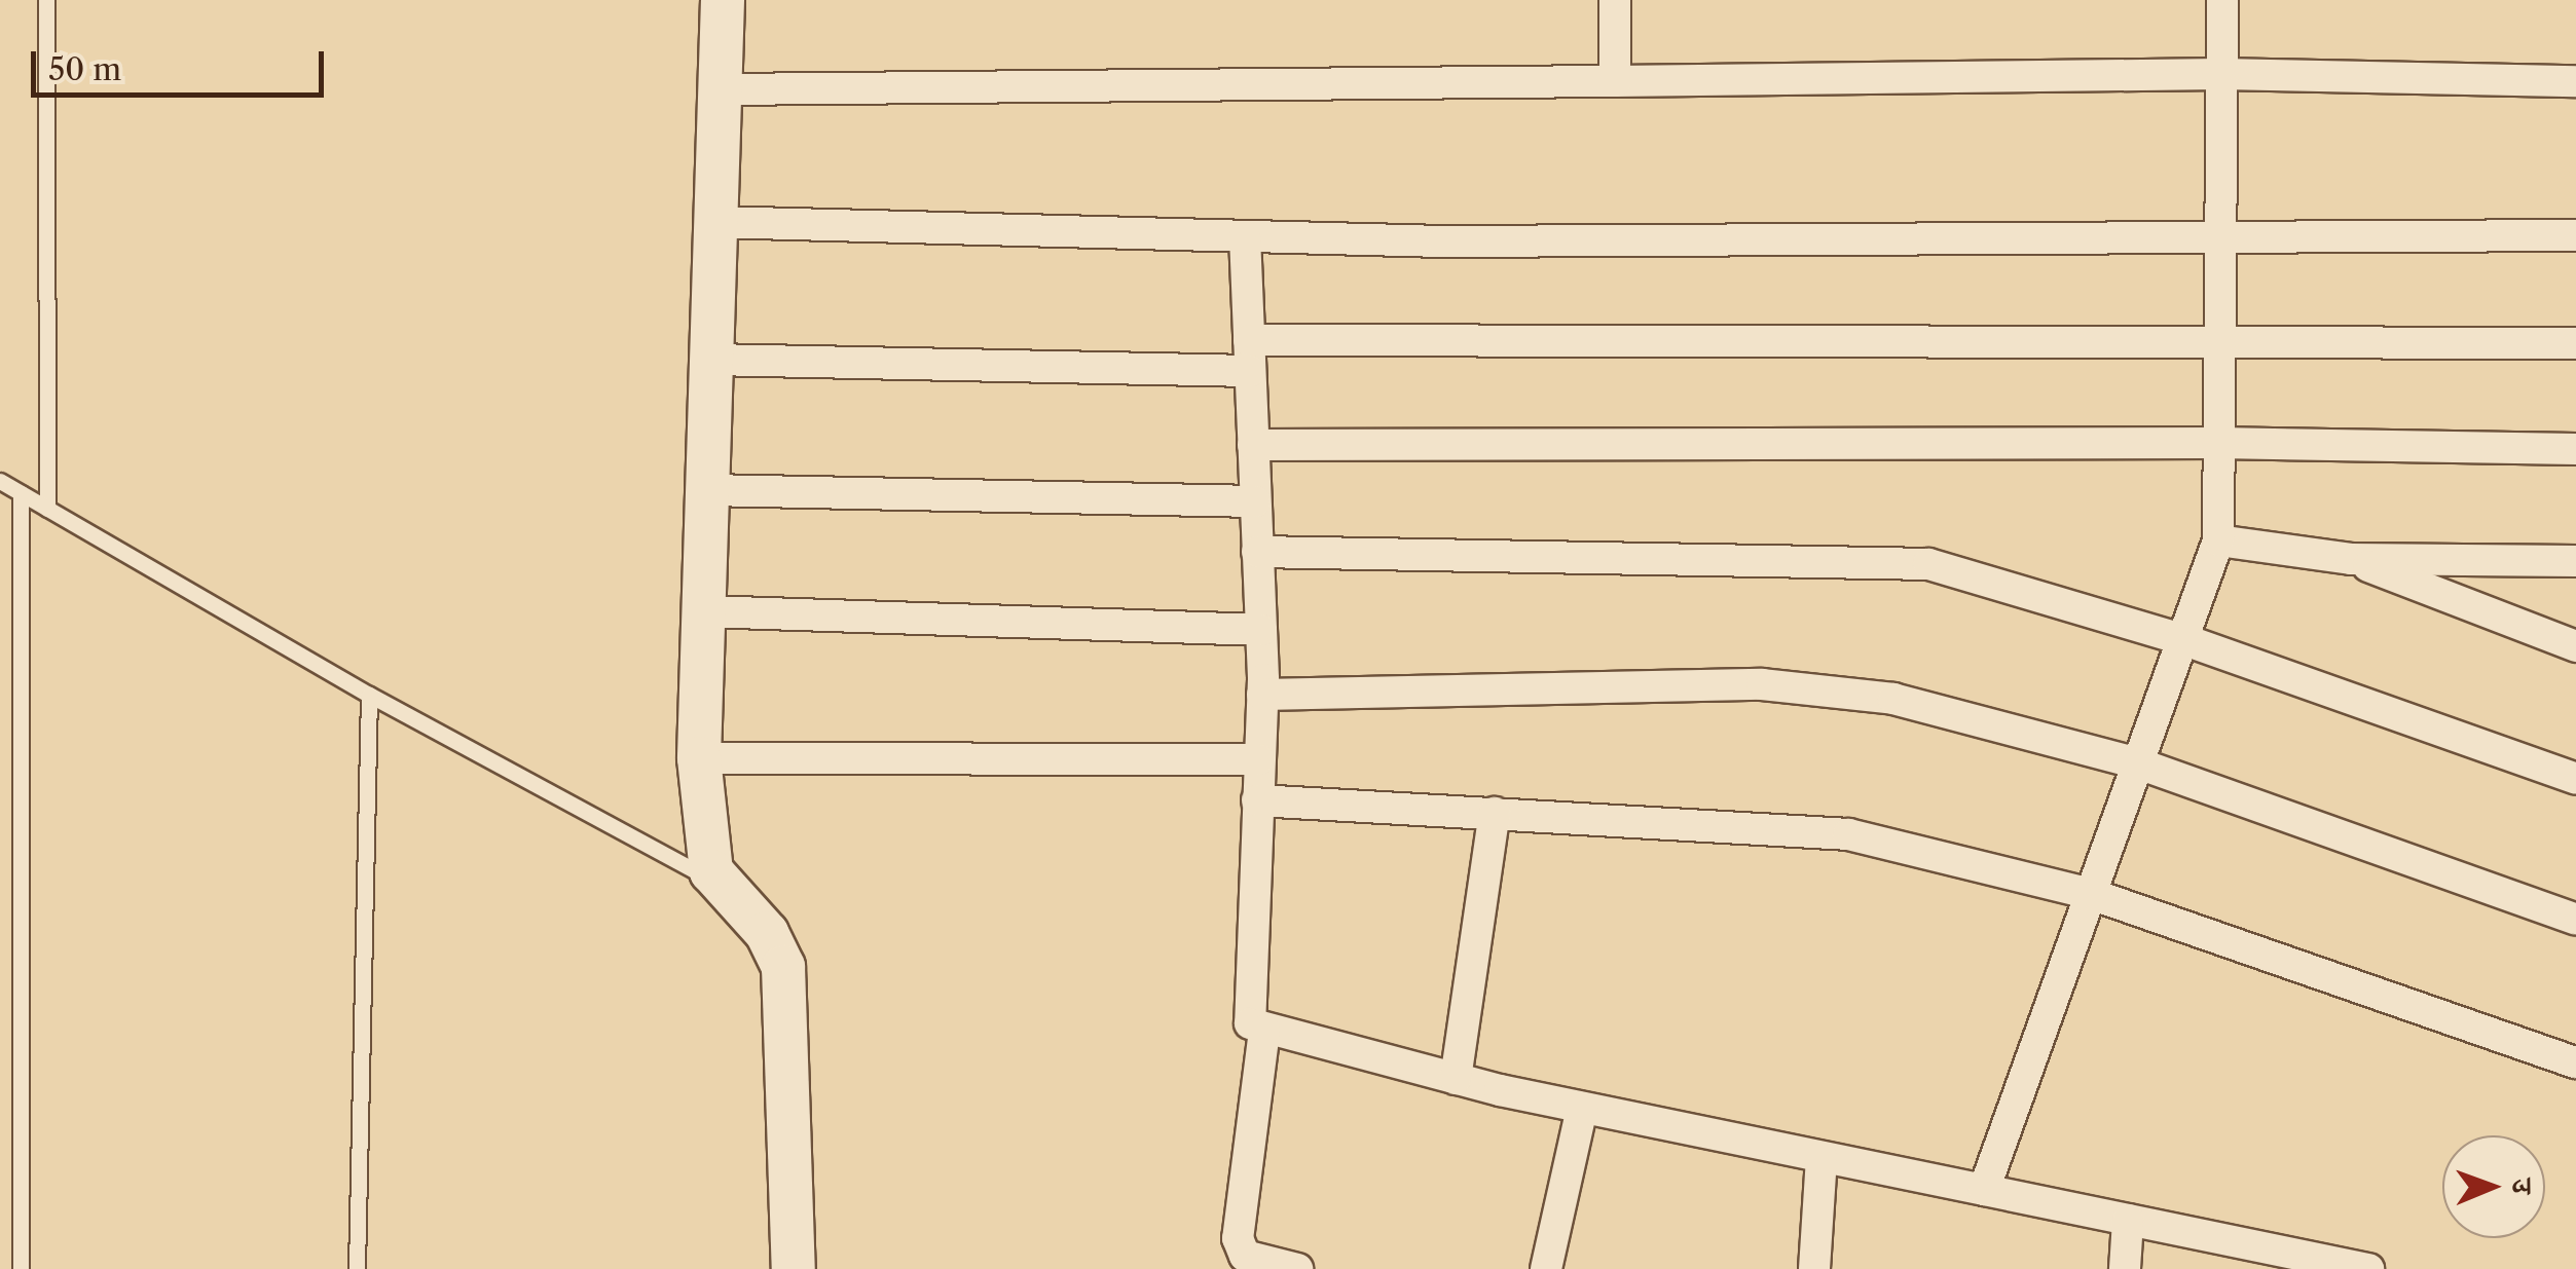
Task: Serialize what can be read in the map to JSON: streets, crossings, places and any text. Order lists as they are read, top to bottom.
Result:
{
  "scale_bar": "50 m",
  "north": "right"
}
